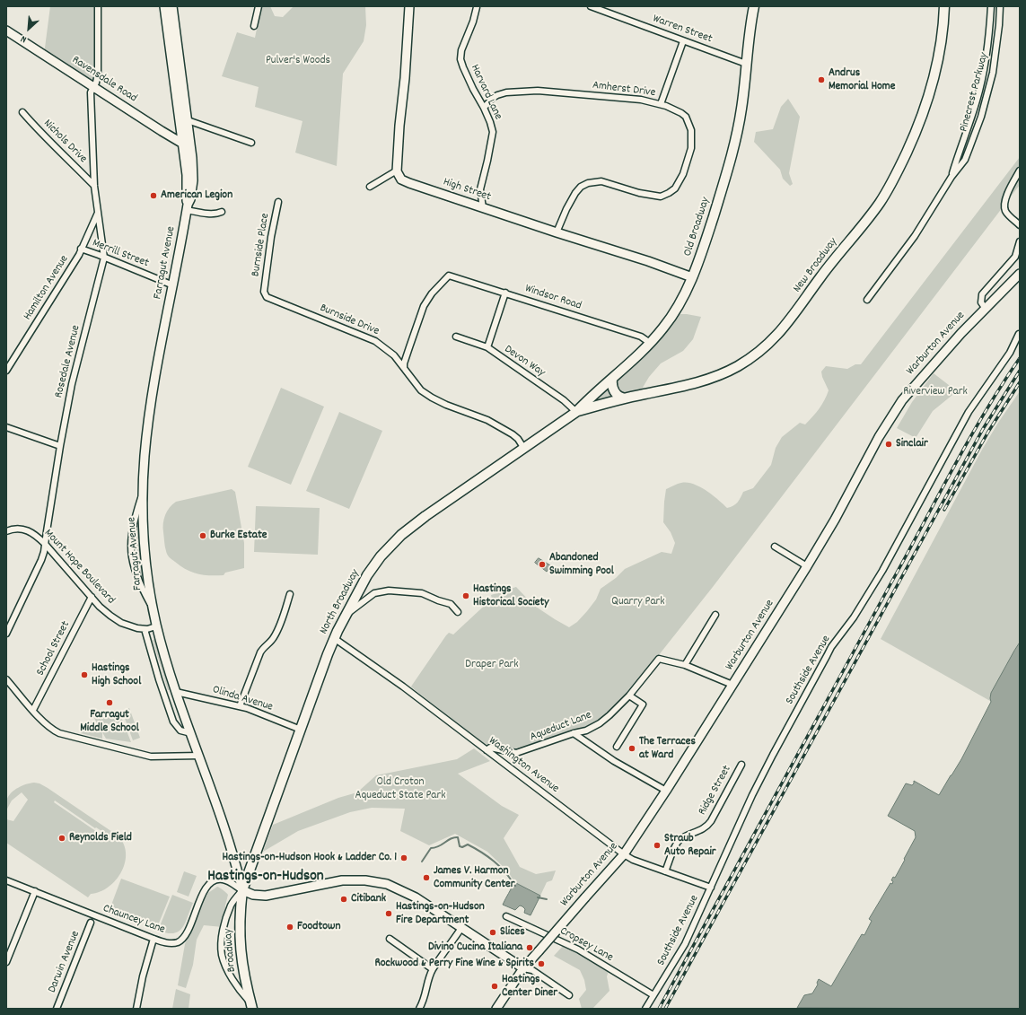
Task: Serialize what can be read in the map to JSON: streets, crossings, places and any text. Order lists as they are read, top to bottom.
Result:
{
  "streets": {
    "main road": [
      "Old Broadway",
      "New Broadway",
      "North Broadway",
      "Broadway"
    ],
    "street": [
      "Warren Street",
      "Ravensdale Road",
      "Amherst Drive",
      "Harvard Lane",
      "Pinecrest Parkway",
      "Nichols Drive",
      "High Street",
      "Burnside Place",
      "Merrill Street",
      "Farragut Avenue",
      "Hamilton Avenue",
      "Windsor Road",
      "Burnside Drive",
      "Warburton Avenue",
      "Rosedale Avenue",
      "Devon Way",
      "Mount Hope Boulevard",
      "School Street",
      "Southside Avenue",
      "Olinda Avenue",
      "Aqueduct Lane",
      "Washington Avenue",
      "Ridge Street",
      "Chauncey Lane",
      "Cropsey Lane",
      "Darwin Avenue"
    ]
  },
  "crossings": [
    ["Warren Street", "Old Broadway"],
    ["Ravensdale Road", "Farragut Avenue"],
    ["Ravensdale Road", "Rosedale Avenue"],
    ["Amherst Drive", "Harvard Lane"],
    ["Amherst Drive", "High Street"],
    ["Harvard Lane", "High Street"],
    ["Nichols Drive", "Rosedale Avenue"],
    ["High Street", "Old Broadway"],
    ["Old Broadway", "New Broadway"],
    ["Old Broadway", "Windsor Road"],
    ["Old Broadway", "Devon Way"],
    ["Old Broadway", "North Broadway"],
    ["Burnside Place", "Burnside Drive"],
    ["Merrill Street", "Farragut Avenue"],
    ["Merrill Street", "Hamilton Avenue"],
    ["Merrill Street", "Rosedale Avenue"],
    ["Farragut Avenue", "Mount Hope Boulevard"],
    ["Farragut Avenue", "North Broadway"],
    ["Farragut Avenue", "Olinda Avenue"],
    ["Farragut Avenue", "Chauncey Lane"],
    ["Farragut Avenue", "Broadway"],
    ["New Broadway", "Devon Way"],
    ["New Broadway", "North Broadway"],
    ["Hamilton Avenue", "Rosedale Avenue"],
    ["Windsor Road", "Burnside Drive"],
    ["Burnside Drive", "North Broadway"],
    ["Warburton Avenue", "Washington Avenue"],
    ["Rosedale Avenue", "Mount Hope Boulevard"],
    ["Devon Way", "North Broadway"],
    ["Mount Hope Boulevard", "School Street"],
    ["North Broadway", "Olinda Avenue"],
    ["North Broadway", "Washington Avenue"],
    ["North Broadway", "Chauncey Lane"],
    ["North Broadway", "Broadway"],
    ["Southside Avenue", "Washington Avenue"],
    ["Southside Avenue", "Cropsey Lane"],
    ["Aqueduct Lane", "Washington Avenue"],
    ["Washington Avenue", "Ridge Street"],
    ["Chauncey Lane", "Broadway"]
  ],
  "districts": ["Hastings-on-Hudson"],
  "parks": [
    "Pulver's Woods",
    "Riverview Park",
    "Quarry Park",
    "Draper Park",
    "Old Croton Aqueduct State Park"
  ],
  "places": [
    "Andrus Memorial Home",
    "American Legion",
    "Sinclair",
    "Burke Estate",
    "Abandoned Swimming Pool",
    "Hastings Historical Society",
    "Hastings High School",
    "Farragut Middle School",
    "The Terraces at Ward",
    "Reynolds Field",
    "Straub Auto Repair",
    "Hastings-on-Hudson Hook & Ladder Co. 1",
    "James V. Harmon Community Center",
    "Citibank",
    "Hastings-on-Hudson Fire Department",
    "Foodtown",
    "Slices",
    "Divino Cucina Italiana",
    "Rockwood & Perry Fine Wine & Spirits",
    "Hastings Center Diner"
  ],
  "north": "bottom left"
}
